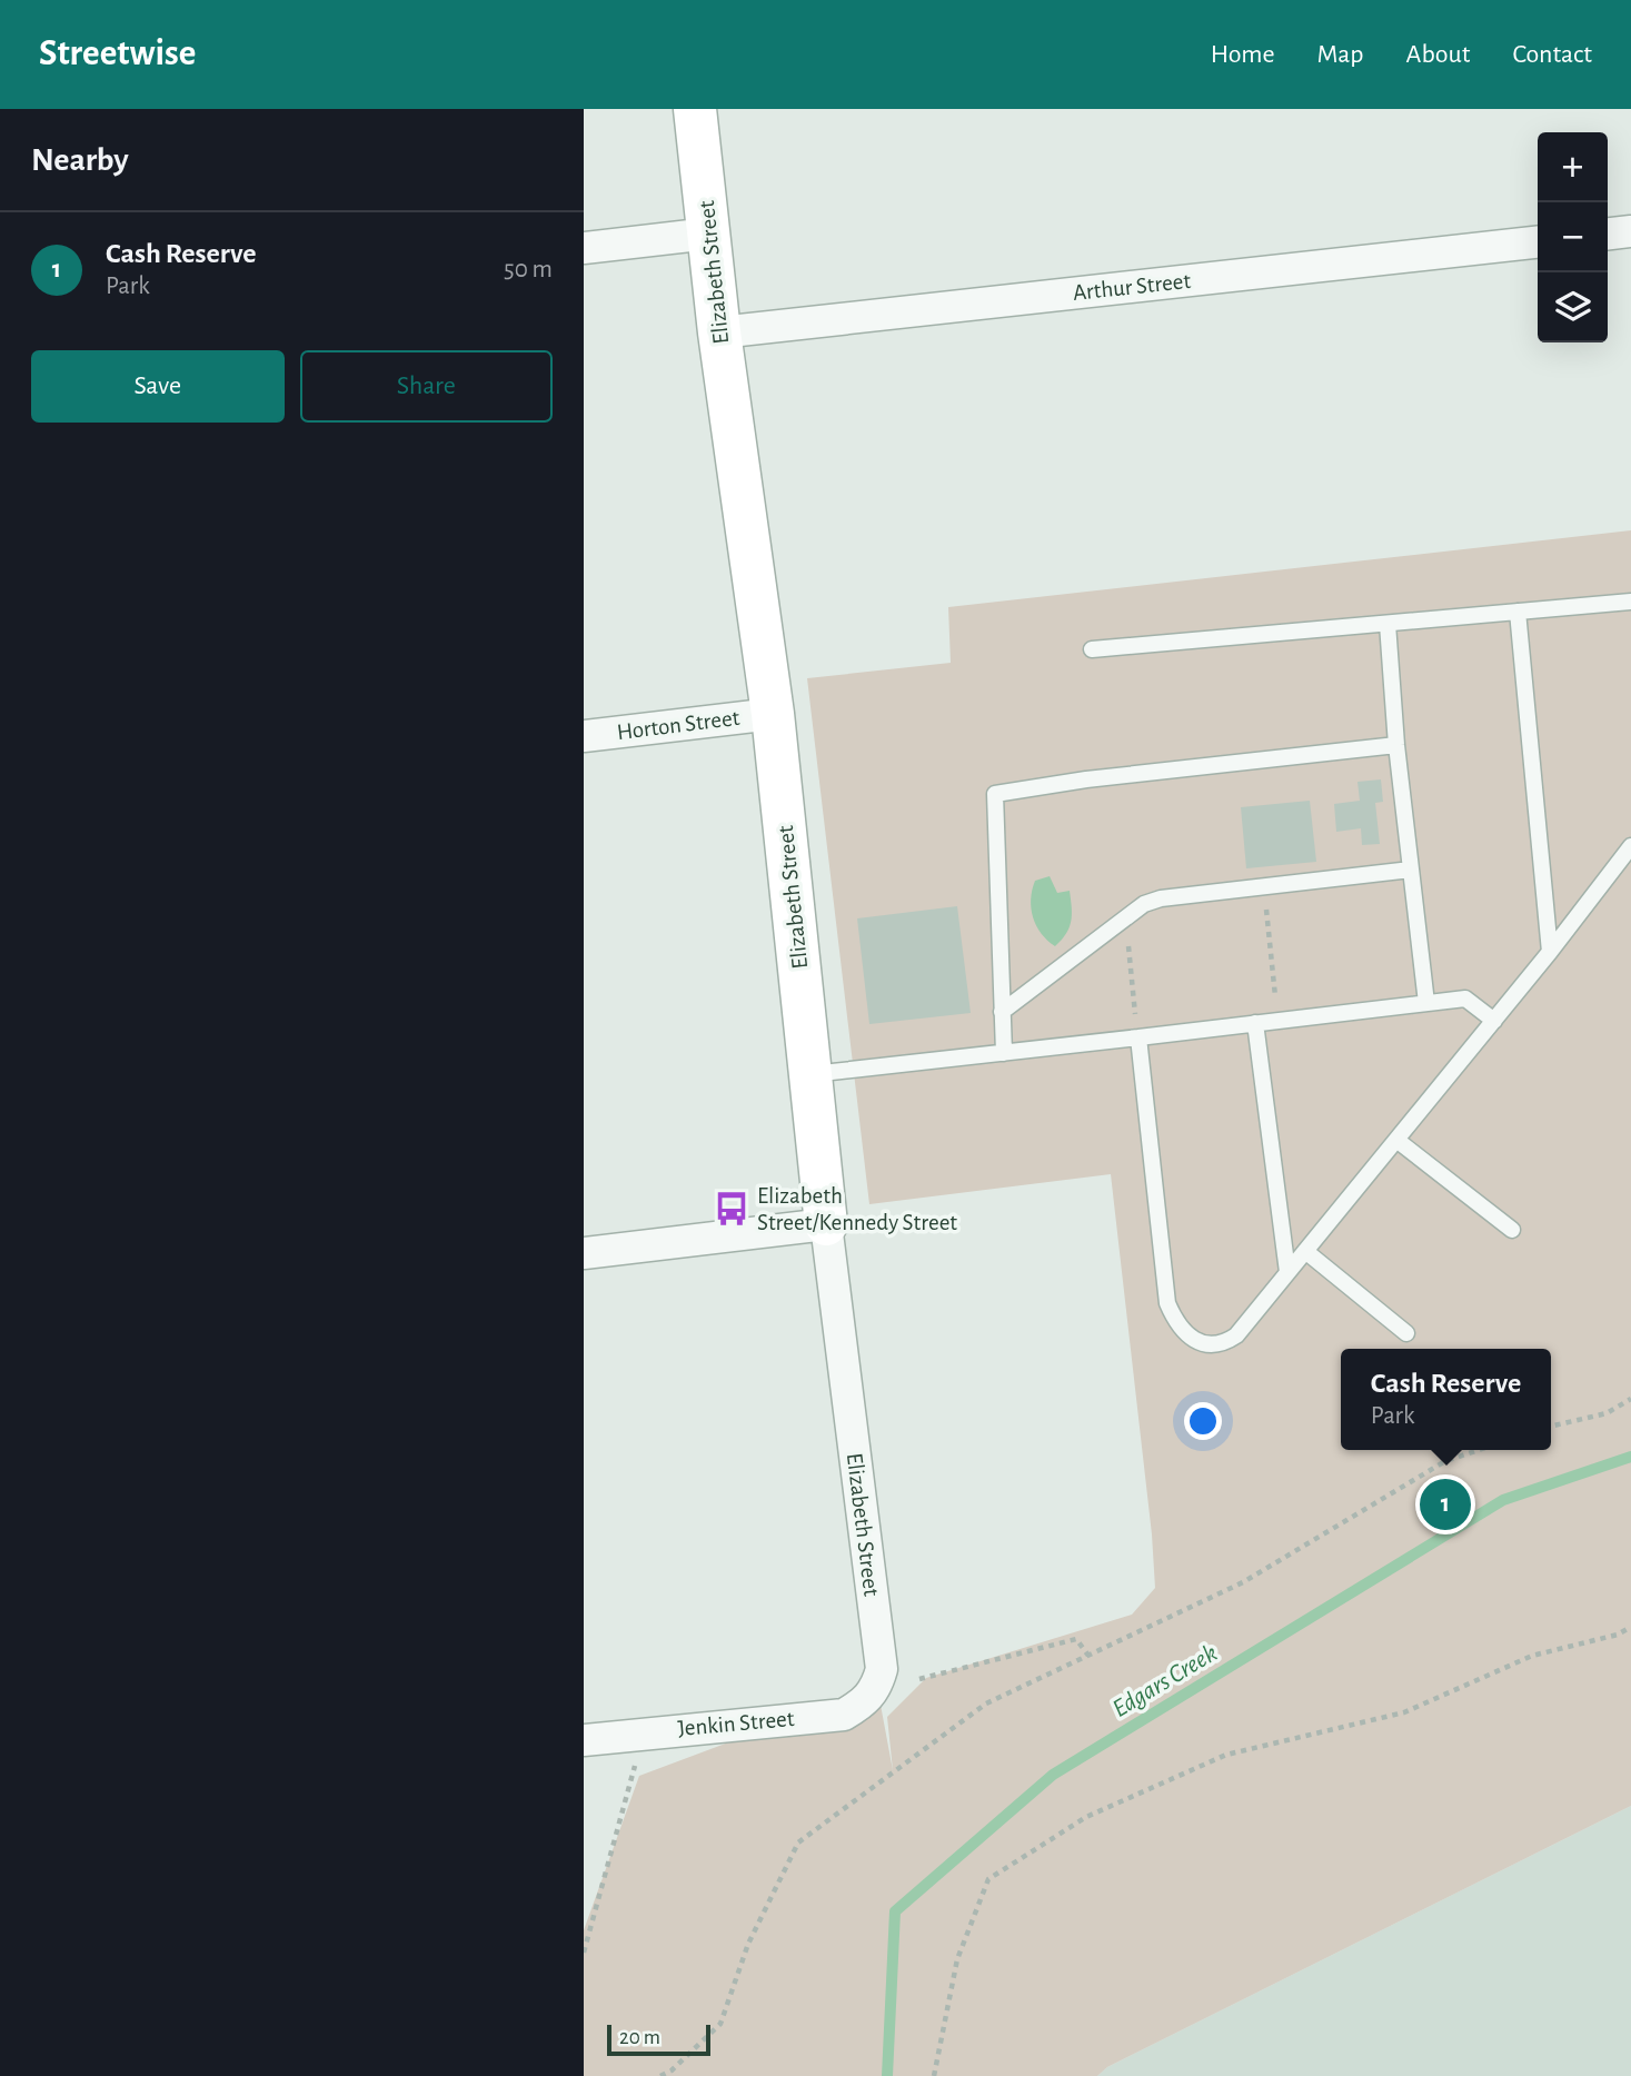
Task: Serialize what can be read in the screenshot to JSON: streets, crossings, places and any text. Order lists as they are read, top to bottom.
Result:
{
  "streets": {
    "street": [
      "Elizabeth Street",
      "Arthur Street",
      "Horton Street",
      "Jenkin Street"
    ]
  },
  "crossings": [
    ["Elizabeth Street", "Arthur Street"],
    ["Elizabeth Street", "Horton Street"],
    ["Elizabeth Street", "Jenkin Street"]
  ],
  "water": ["Edgars Creek"],
  "places": {
    "bus stop": ["Elizabeth Street/Kennedy Street"]
  },
  "scale_bar": "20 m",
  "page": {
    "header": "Streetwise",
    "nav": [
      "Home",
      "Map",
      "About",
      "Contact"
    ],
    "heading": "Nearby",
    "map_buttons": ["+", "−"],
    "list": [
      {
        "mark": "1",
        "name": "Cash Reserve",
        "note": "Park",
        "value": "50 m"
      }
    ],
    "buttons": ["Save", "Share"],
    "popup": ["Cash Reserve", "Park"],
    "pins": "1",
    "scale": "20 m"
  }
}
